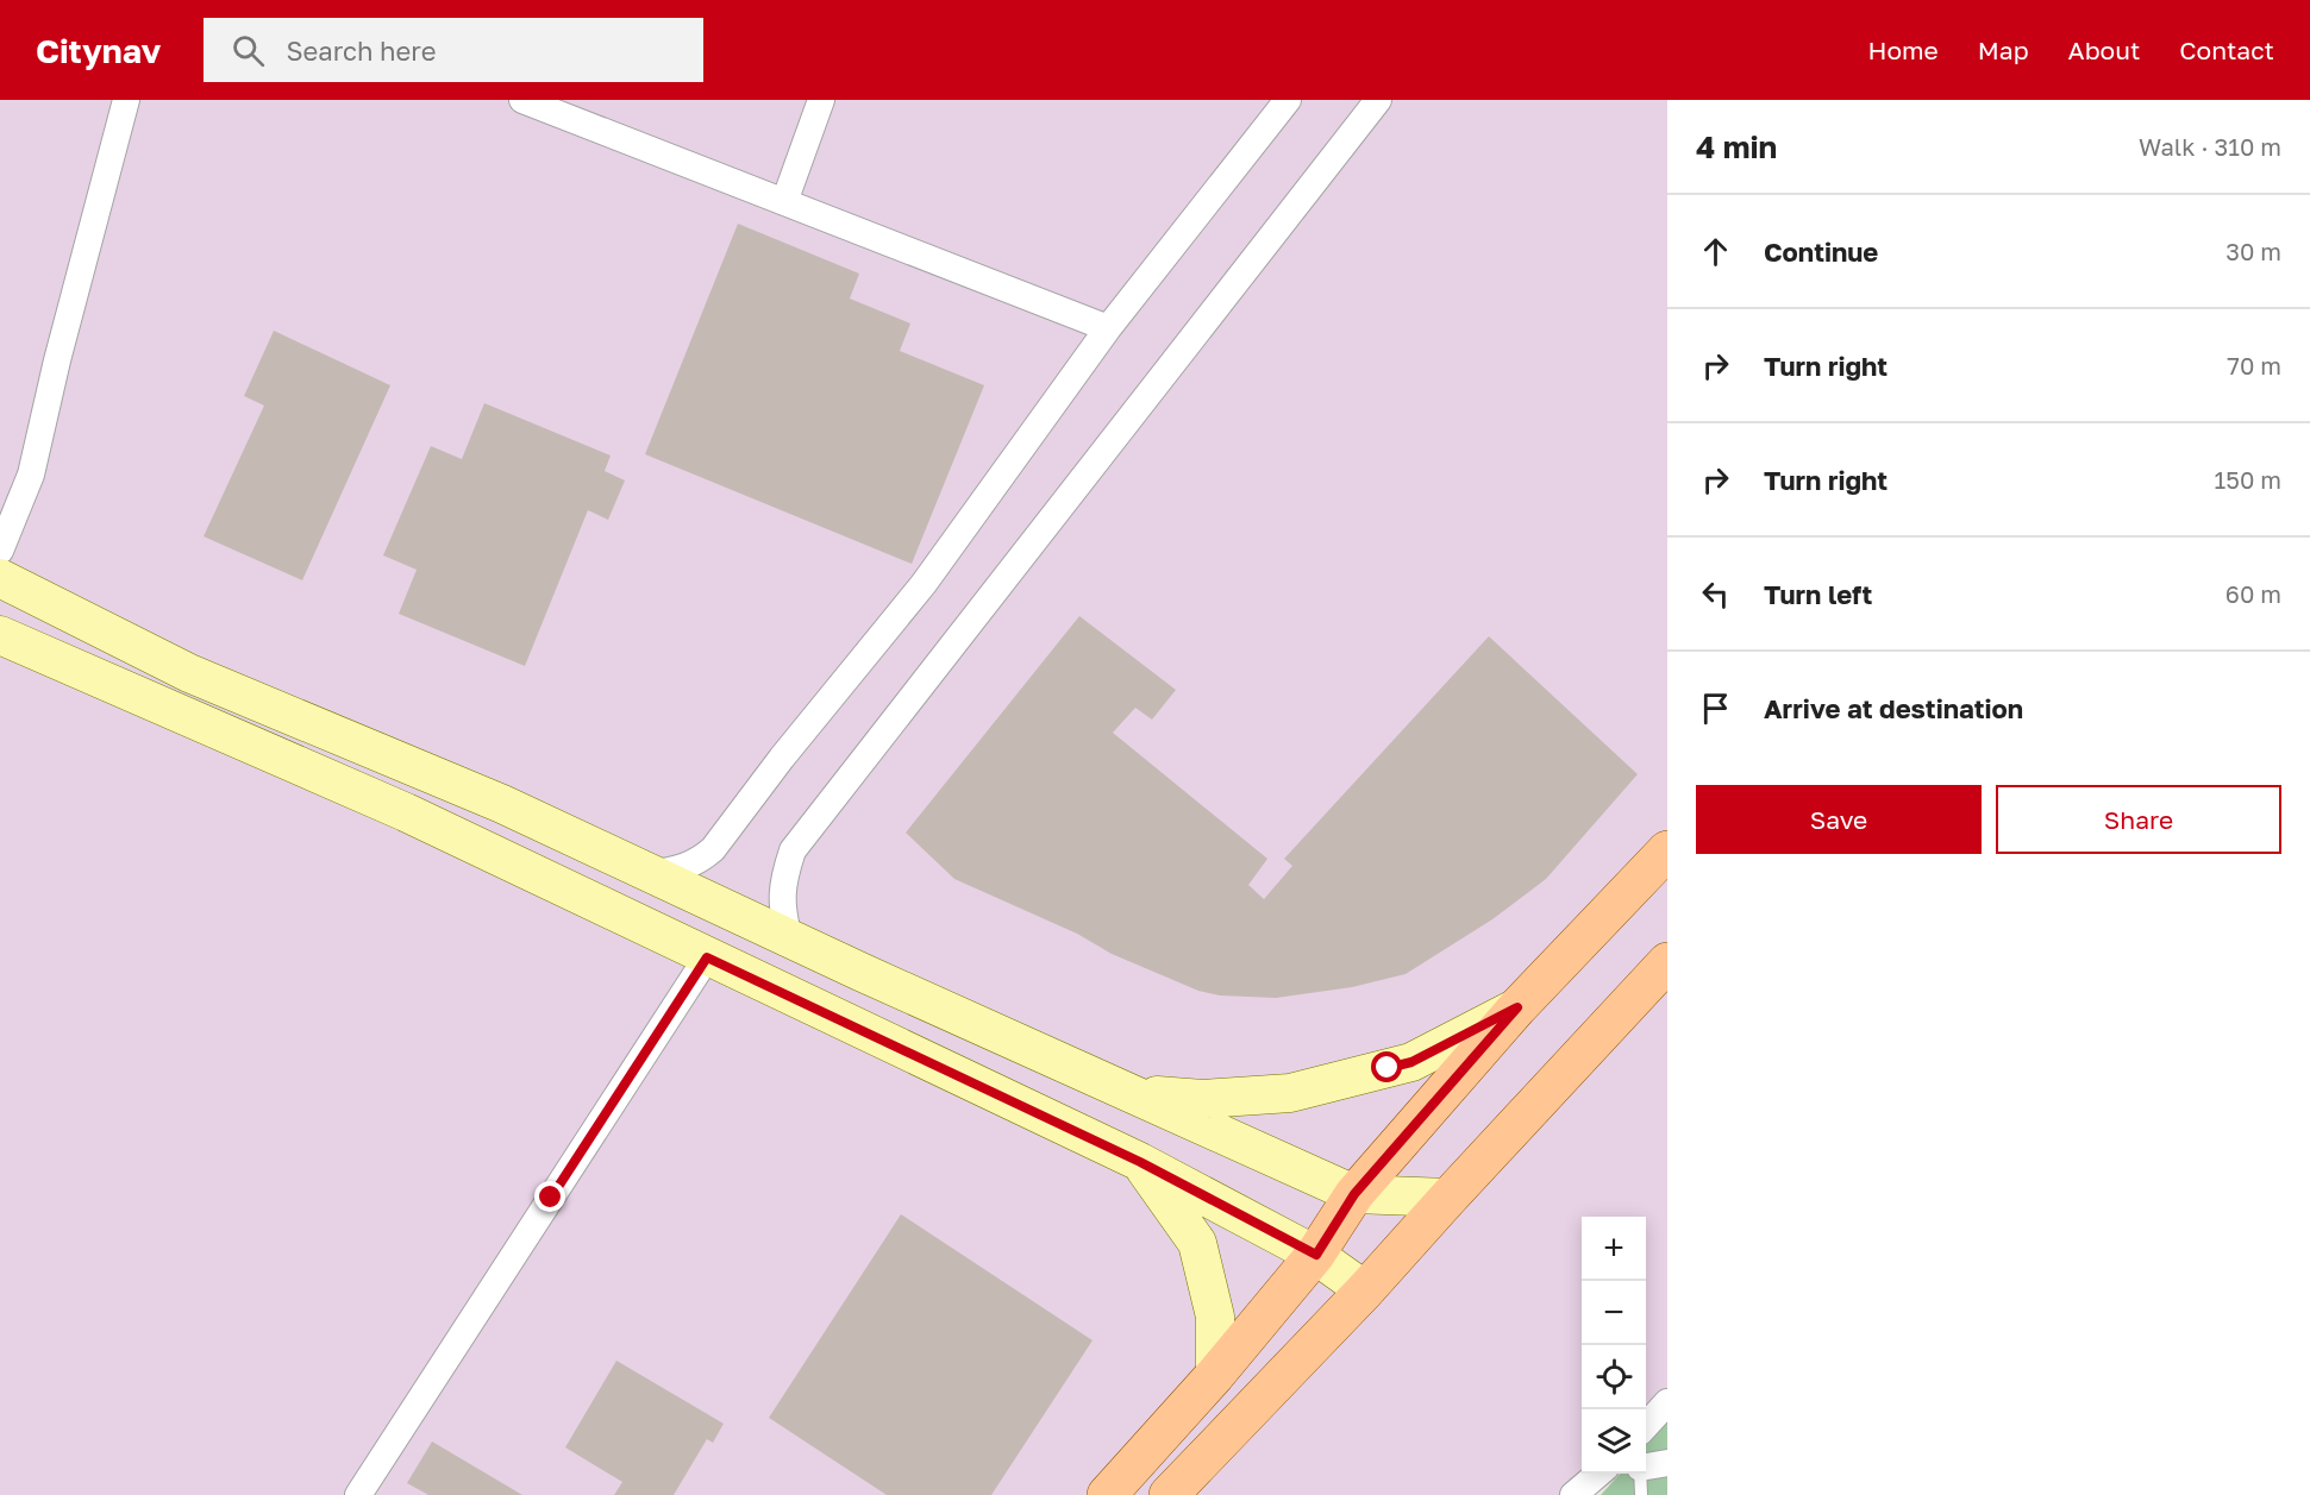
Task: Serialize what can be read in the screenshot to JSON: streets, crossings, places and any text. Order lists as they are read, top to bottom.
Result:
{
  "page": {
    "header": "Citynav",
    "search": "Search here",
    "nav": [
      "Home",
      "Map",
      "About",
      "Contact"
    ],
    "heading": ["4 min", "Walk · 310 m"],
    "list": [
      ["Continue", "30 m"],
      ["Turn right", "70 m"],
      ["Turn right", "150 m"],
      ["Turn left", "60 m"],
      "Arrive at destination"
    ],
    "buttons": ["Save", "Share"],
    "map_buttons": ["+", "−"]
  }
}
